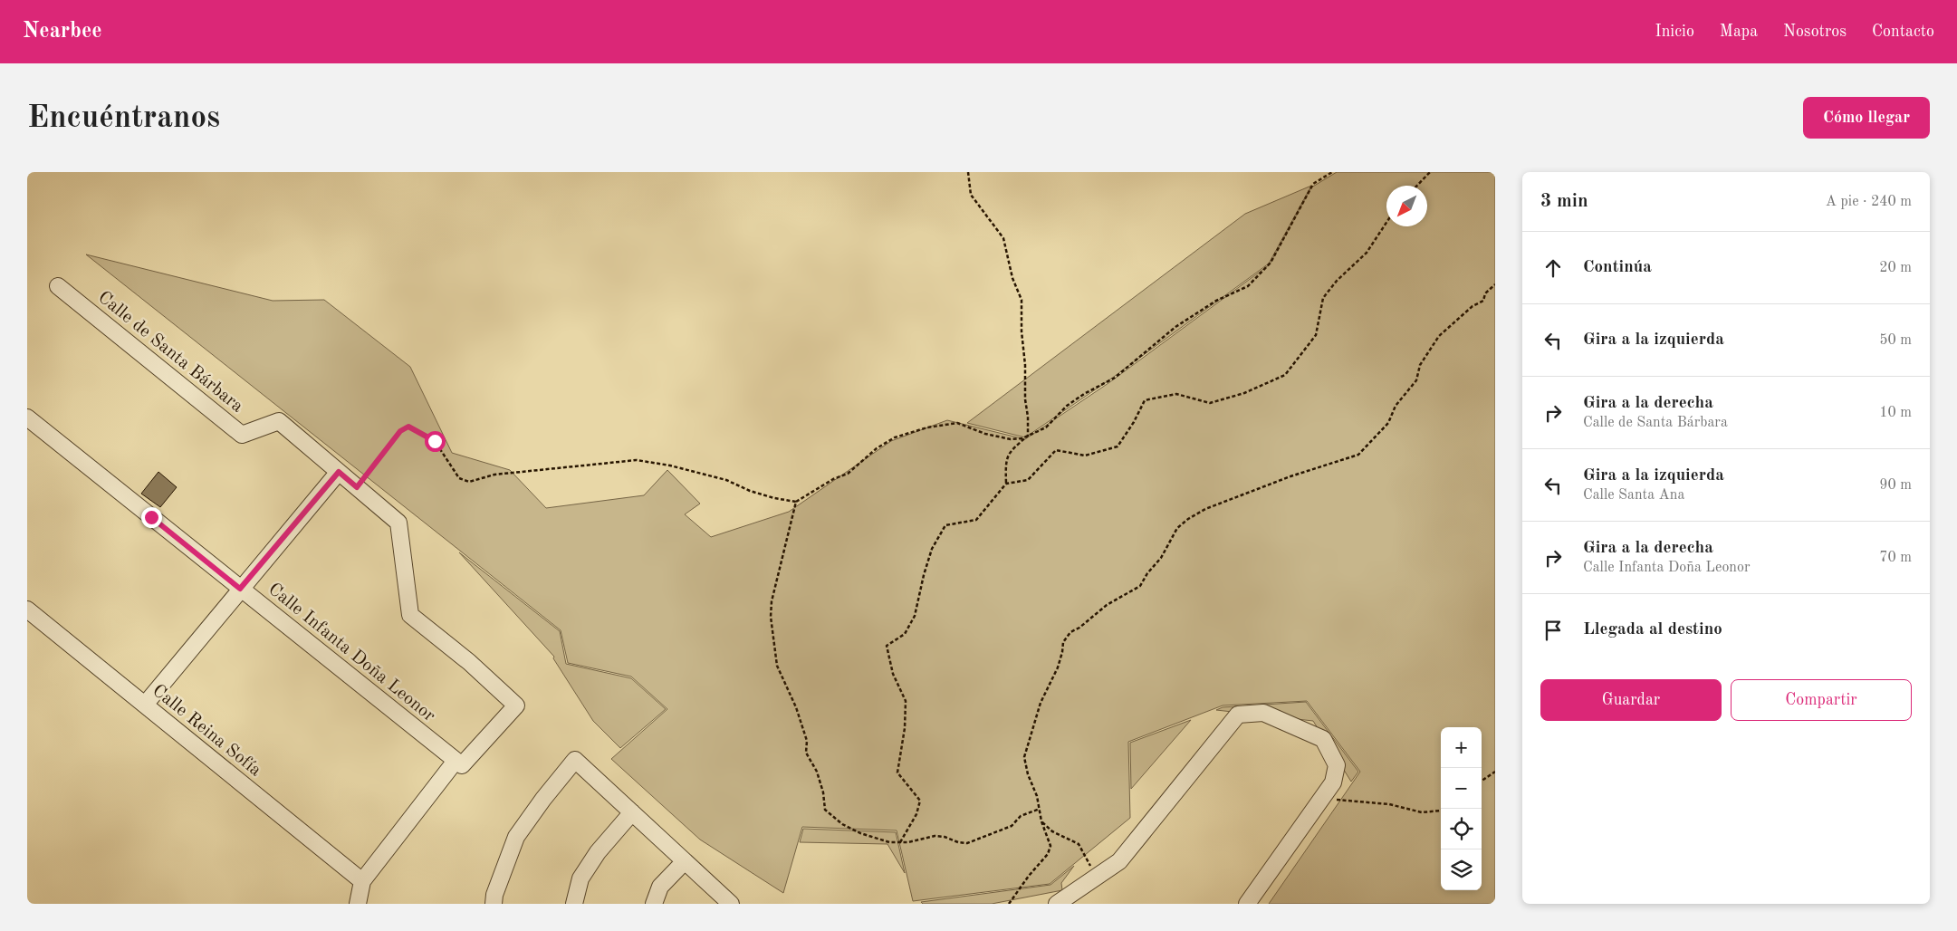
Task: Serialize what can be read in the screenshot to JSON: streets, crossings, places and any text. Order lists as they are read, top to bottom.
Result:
{
  "streets": {
    "street": ["Calle de Santa Bárbara", "Calle Infanta Doña Leonor", "Calle Reina Sofía"]
  },
  "crossings": [
    ["Calle de Santa Bárbara", "Calle Infanta Doña Leonor"]
  ],
  "north": "bottom left",
  "page": {
    "header": "Nearbee",
    "nav": [
      "Inicio",
      "Mapa",
      "Nosotros",
      "Contacto"
    ],
    "buttons": [
      "Cómo llegar",
      ["Guardar", "Compartir"]
    ],
    "title": "Encuéntranos",
    "heading": ["3 min", "A pie · 240 m"],
    "list": [
      ["Continúa", "20 m"],
      ["Gira a la izquierda", "50 m"],
      ["Gira a la derecha", "Calle de Santa Bárbara", "10 m"],
      ["Gira a la izquierda", "Calle Santa Ana", "90 m"],
      ["Gira a la derecha", "Calle Infanta Doña Leonor", "70 m"],
      "Llegada al destino"
    ],
    "map_buttons": ["+", "−"]
  }
}
